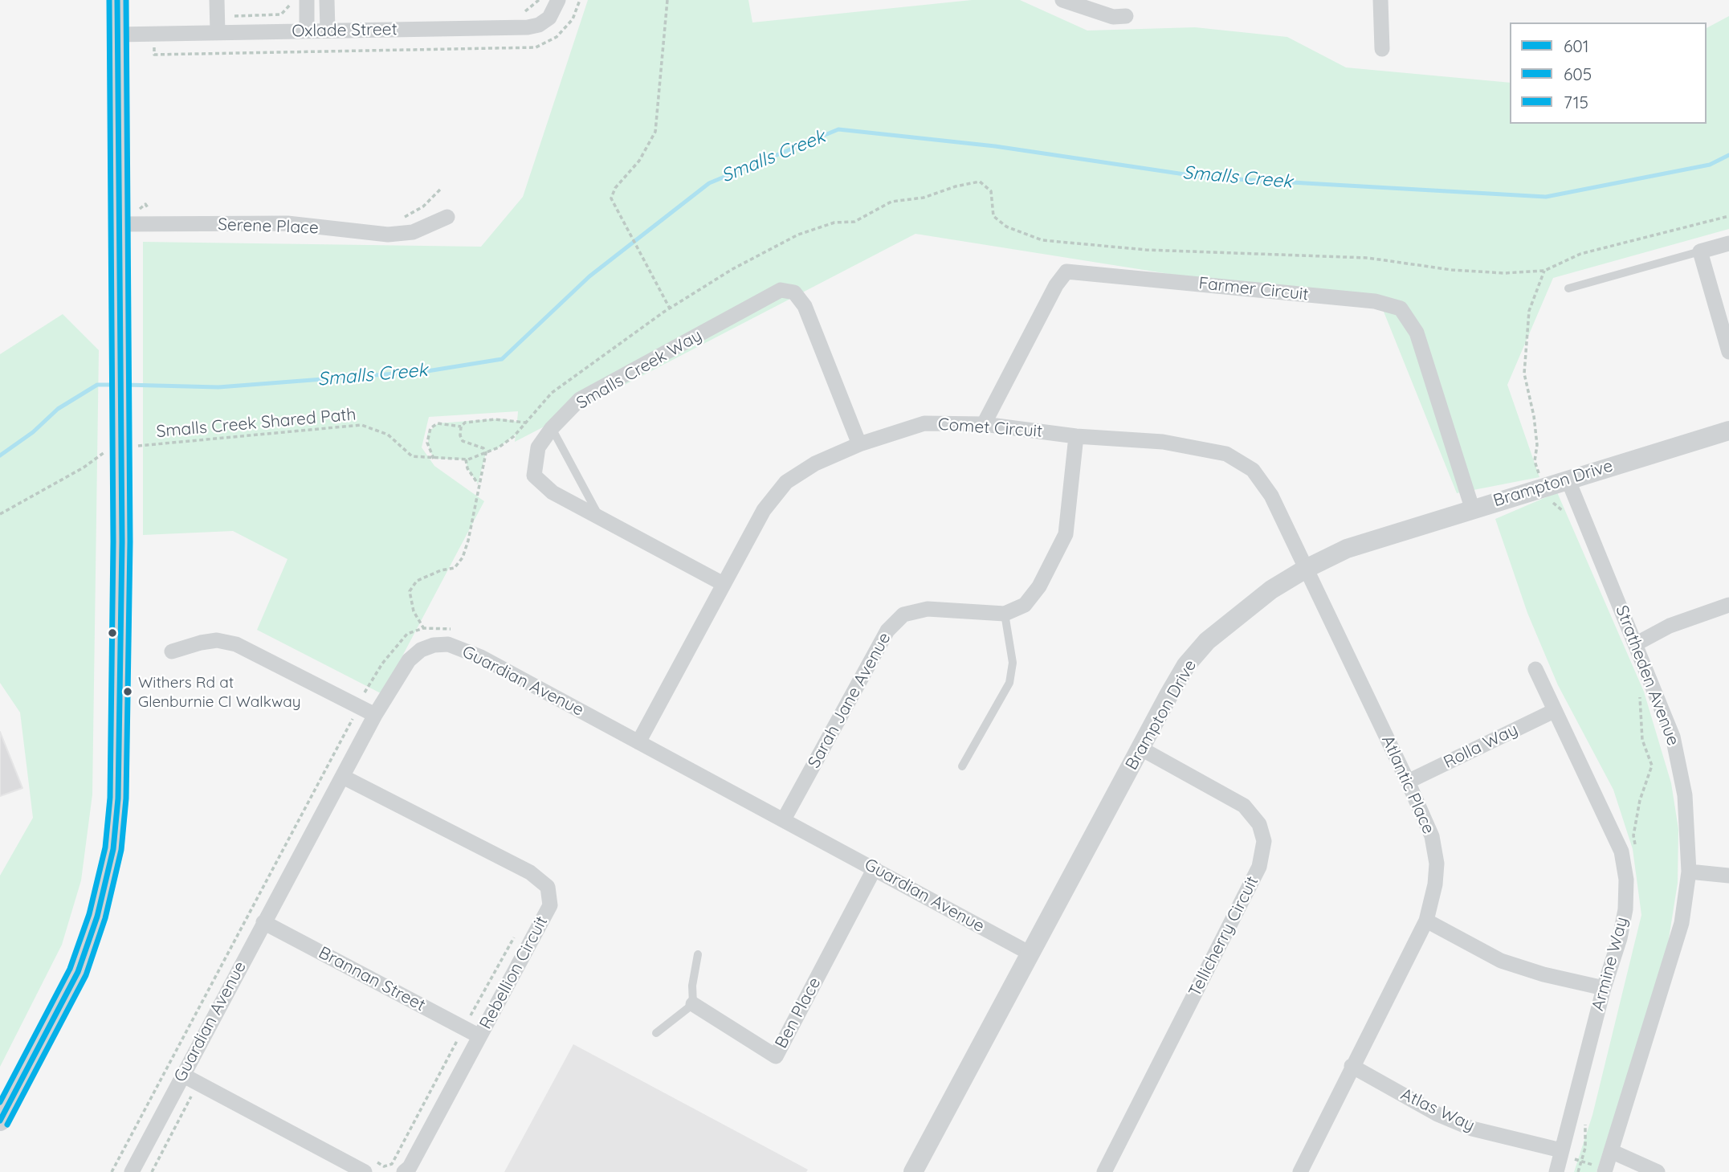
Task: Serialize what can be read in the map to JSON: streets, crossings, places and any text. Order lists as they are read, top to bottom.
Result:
{
  "streets": {
    "street": [
      "Oxlade Street",
      "Serene Place",
      "Farmer Circuit",
      "Smalls Creek Way",
      "Comet Circuit",
      "Brampton Drive",
      "Stratheden Avenue",
      "Guardian Avenue",
      "Sarah Jane Avenue",
      "Rolla Way",
      "Atlantic Place",
      "Tellicherry Circuit",
      "Armine Way",
      "Rebellion Circuit",
      "Brannan Street",
      "Ben Place",
      "Atlas Way"
    ],
    "path": ["Smalls Creek Shared Path"]
  },
  "crossings": [
    ["Farmer Circuit", "Comet Circuit"],
    ["Farmer Circuit", "Brampton Drive"],
    ["Smalls Creek Way", "Comet Circuit"],
    ["Comet Circuit", "Brampton Drive"],
    ["Comet Circuit", "Guardian Avenue"],
    ["Comet Circuit", "Atlantic Place"],
    ["Brampton Drive", "Stratheden Avenue"],
    ["Brampton Drive", "Guardian Avenue"],
    ["Brampton Drive", "Atlantic Place"],
    ["Brampton Drive", "Tellicherry Circuit"],
    ["Guardian Avenue", "Sarah Jane Avenue"],
    ["Guardian Avenue", "Rebellion Circuit"],
    ["Guardian Avenue", "Brannan Street"],
    ["Guardian Avenue", "Ben Place"],
    ["Rolla Way", "Atlantic Place"],
    ["Rolla Way", "Armine Way"],
    ["Atlantic Place", "Atlas Way"],
    ["Armine Way", "Atlas Way"],
    ["Rebellion Circuit", "Brannan Street"]
  ],
  "water": ["Smalls Creek"],
  "places": ["Withers Rd at Glenburnie Cl Walkway"],
  "lines": ["transit line 601", "transit line 605", "transit line 715"],
  "legend": ["601", "605", "715"]
}
